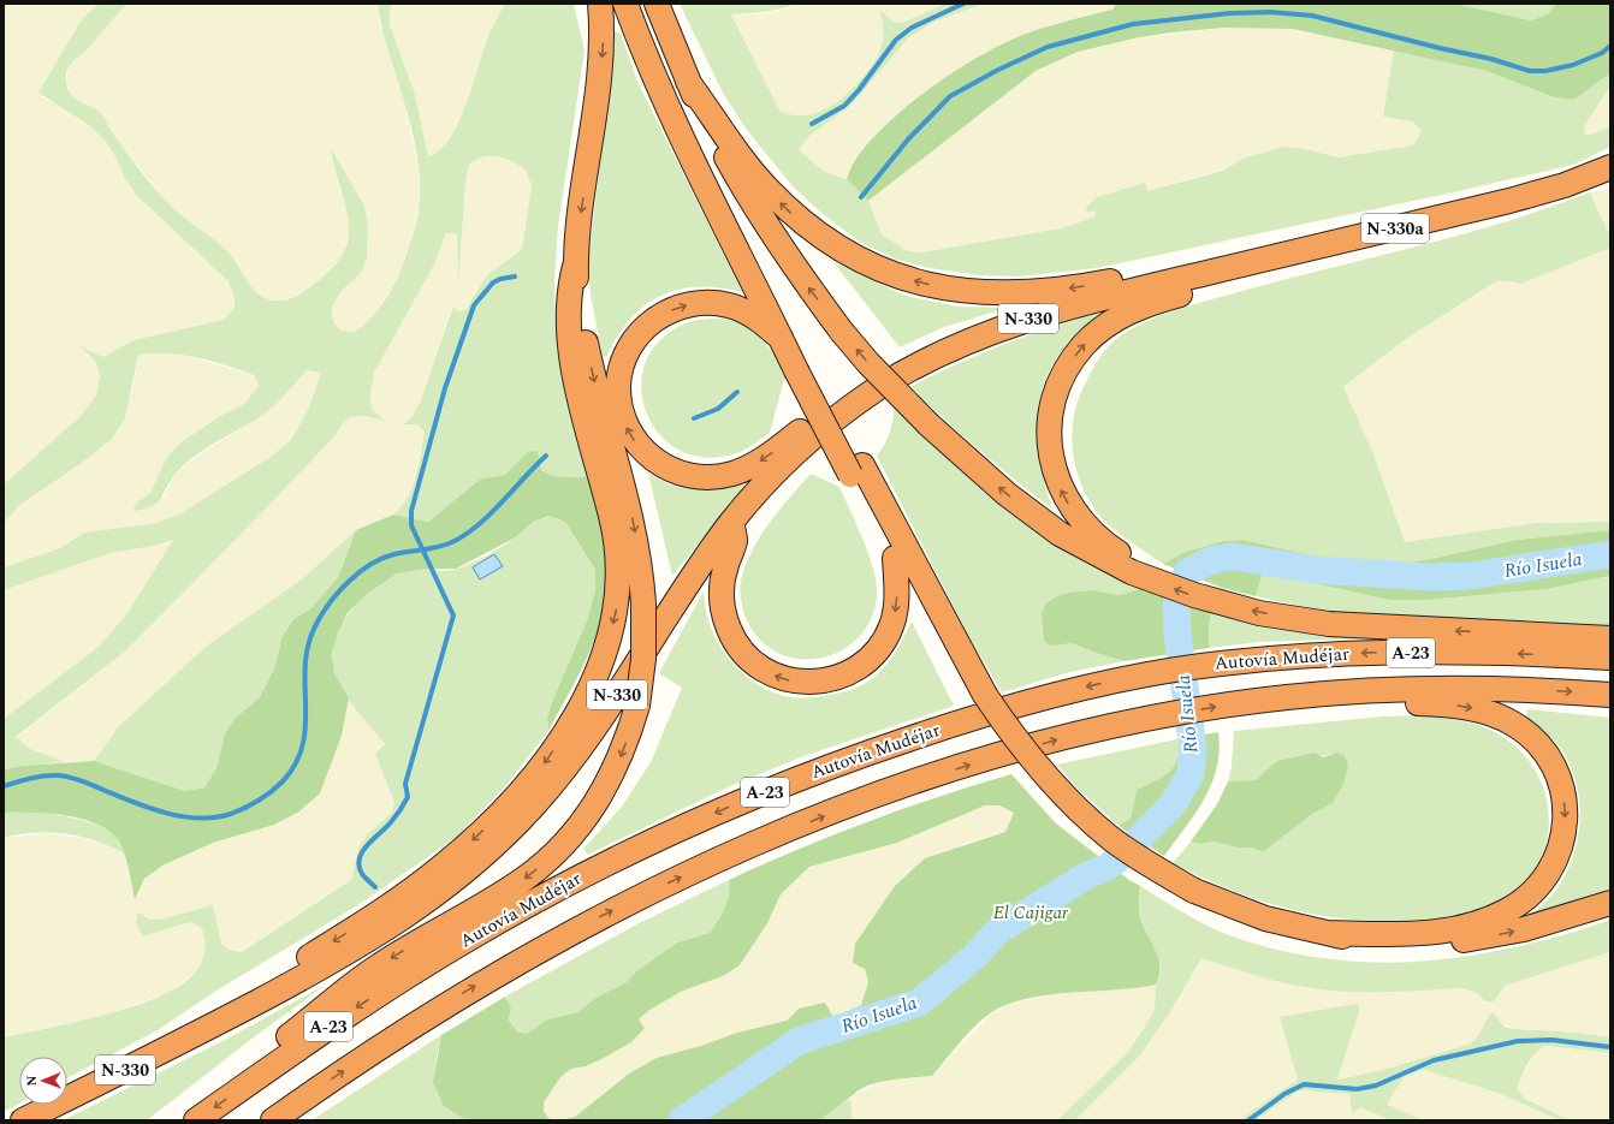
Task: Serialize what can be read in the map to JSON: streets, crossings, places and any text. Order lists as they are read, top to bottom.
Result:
{
  "streets": {
    "highway": [
      "N-330a",
      "N-330",
      "A-23",
      "Autovía Mudéjar"
    ]
  },
  "crossings": [
    ["N-330a", "N-330"]
  ],
  "water": ["Río Isuela"],
  "parks": ["El Cajigar"],
  "north": "left"
}
